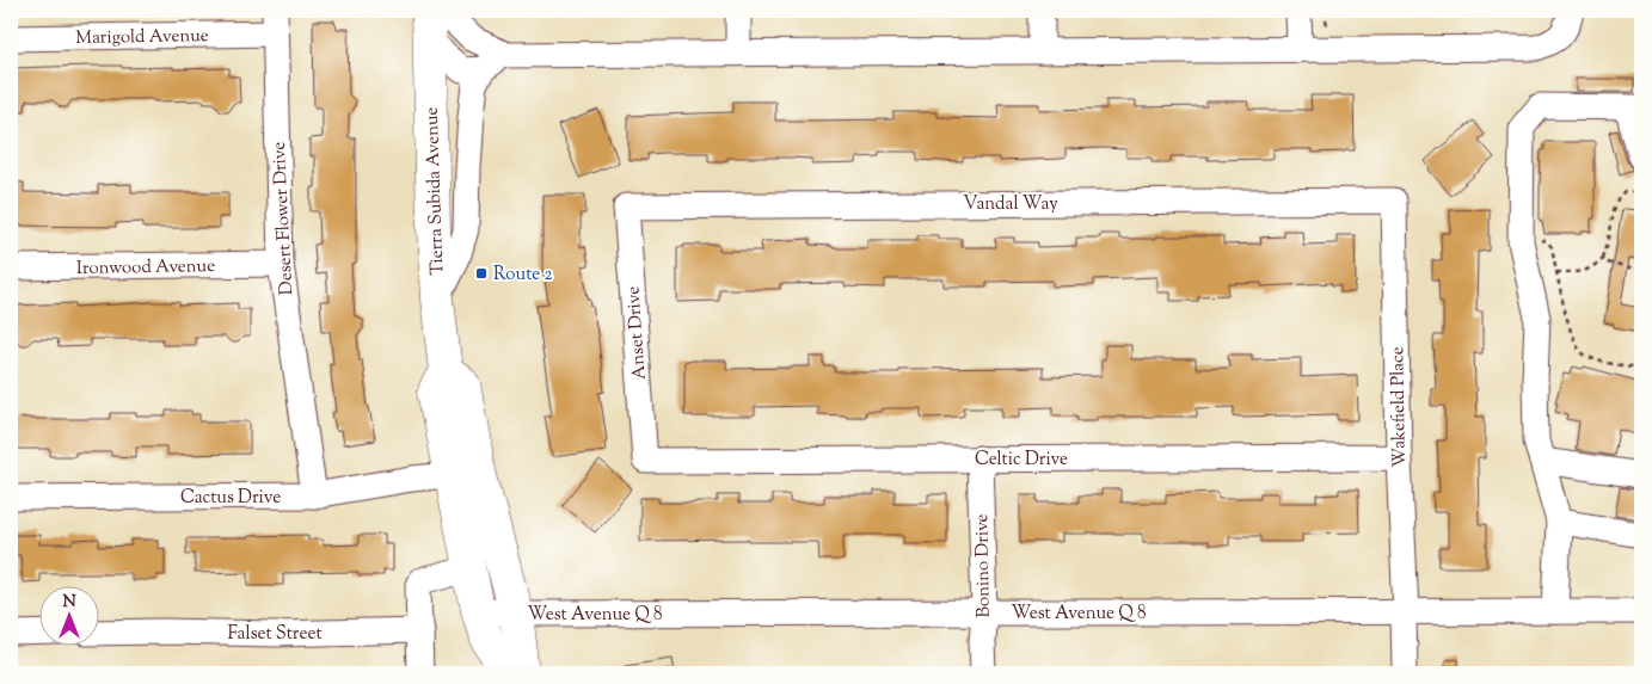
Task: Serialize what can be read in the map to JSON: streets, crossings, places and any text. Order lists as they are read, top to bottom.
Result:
{
  "streets": {
    "main road": ["Tierra Subida Avenue"],
    "street": [
      "Marigold Avenue",
      "Vandal Way",
      "Desert Flower Drive",
      "Ironwood Avenue",
      "Anset Drive",
      "Wakefield Place",
      "Celtic Drive",
      "Cactus Drive",
      "Bonino Drive",
      "West Avenue Q 8",
      "Falset Street"
    ]
  },
  "crossings": [
    ["Marigold Avenue", "Desert Flower Drive"],
    ["Tierra Subida Avenue", "Cactus Drive"],
    ["Tierra Subida Avenue", "West Avenue Q 8"],
    ["Vandal Way", "Anset Drive"],
    ["Vandal Way", "Wakefield Place"],
    ["Desert Flower Drive", "Ironwood Avenue"],
    ["Desert Flower Drive", "Cactus Drive"],
    ["Anset Drive", "Celtic Drive"],
    ["Wakefield Place", "Celtic Drive"],
    ["Wakefield Place", "West Avenue Q 8"],
    ["Celtic Drive", "Bonino Drive"],
    ["Bonino Drive", "West Avenue Q 8"]
  ],
  "places": {
    "transit": ["Route 2"]
  },
  "north": "top"
}
